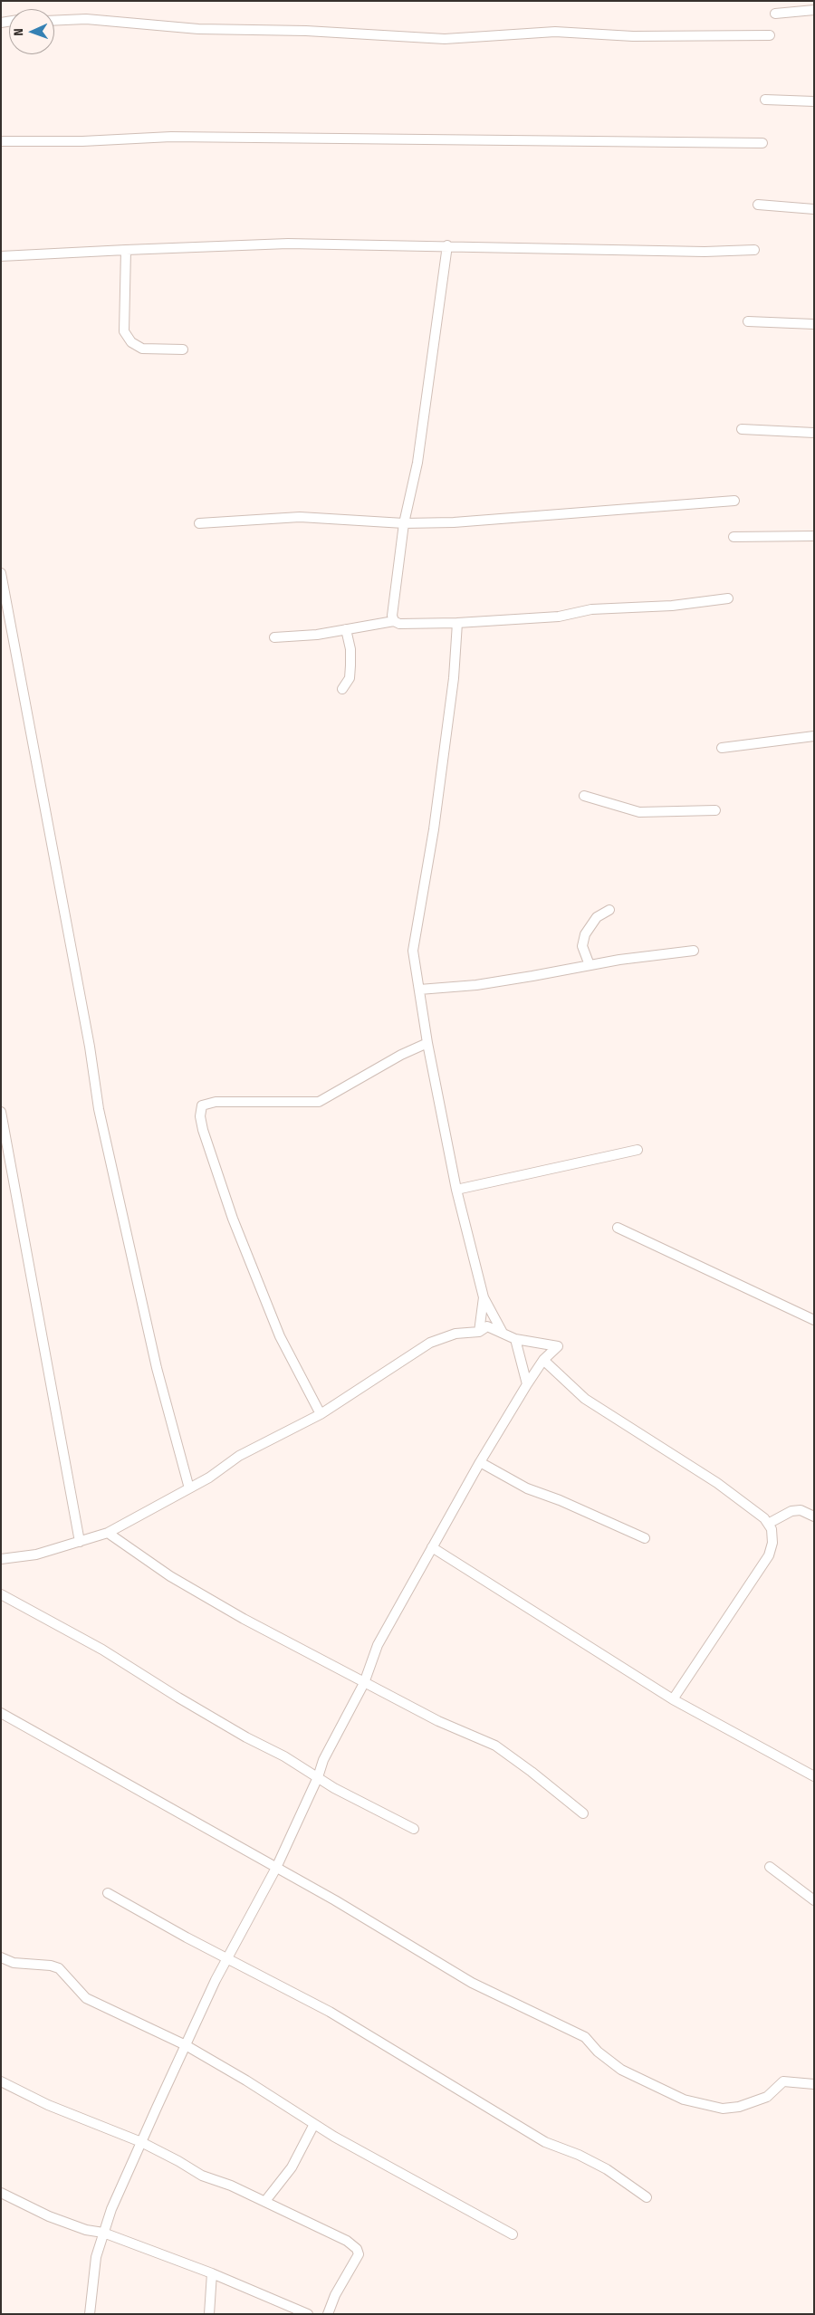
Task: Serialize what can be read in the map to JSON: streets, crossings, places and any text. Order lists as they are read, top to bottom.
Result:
{
  "north": "left"
}
